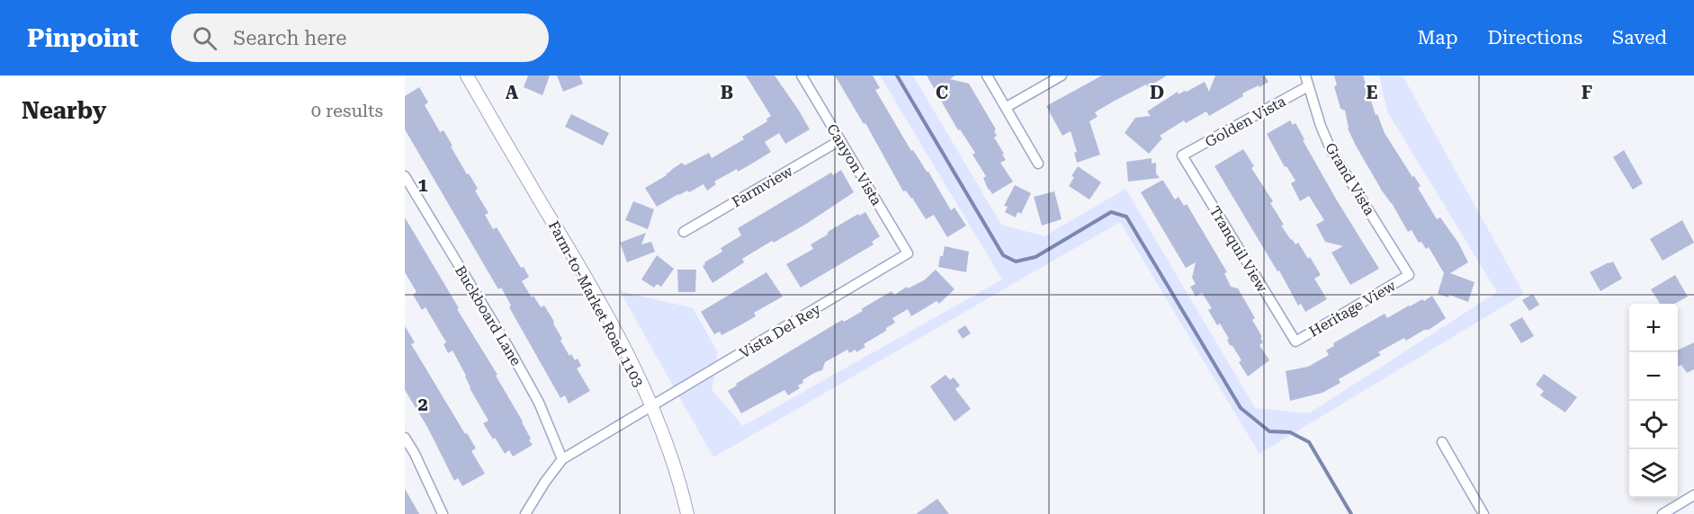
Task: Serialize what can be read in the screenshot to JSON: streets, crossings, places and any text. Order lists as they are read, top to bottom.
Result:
{
  "streets": {
    "main road": ["Farm-to-Market Road 1103"],
    "street": [
      "Golden Vista",
      "Canyon Vista",
      "Grand Vista",
      "Farmview",
      "Tranquil View",
      "Heritage View",
      "Buckboard Lane",
      "Vista Del Rey"
    ]
  },
  "crossings": [
    ["Golden Vista", "Grand Vista"],
    ["Golden Vista", "Tranquil View"],
    ["Canyon Vista", "Farmview"],
    ["Canyon Vista", "Vista Del Rey"],
    ["Grand Vista", "Heritage View"],
    ["Tranquil View", "Heritage View"],
    ["Farm-to-Market Road 1103", "Vista Del Rey"],
    ["Buckboard Lane", "Vista Del Rey"]
  ],
  "page": {
    "header": "Pinpoint",
    "search": "Search here",
    "nav": ["Map", "Directions", "Saved"],
    "heading": ["Nearby", "0 results"],
    "map_buttons": ["+", "−"]
  },
  "grid": {
    "columns": [
      "A",
      "B",
      "C",
      "D",
      "E",
      "F"
    ],
    "rows": ["1", "2"]
  }
}
